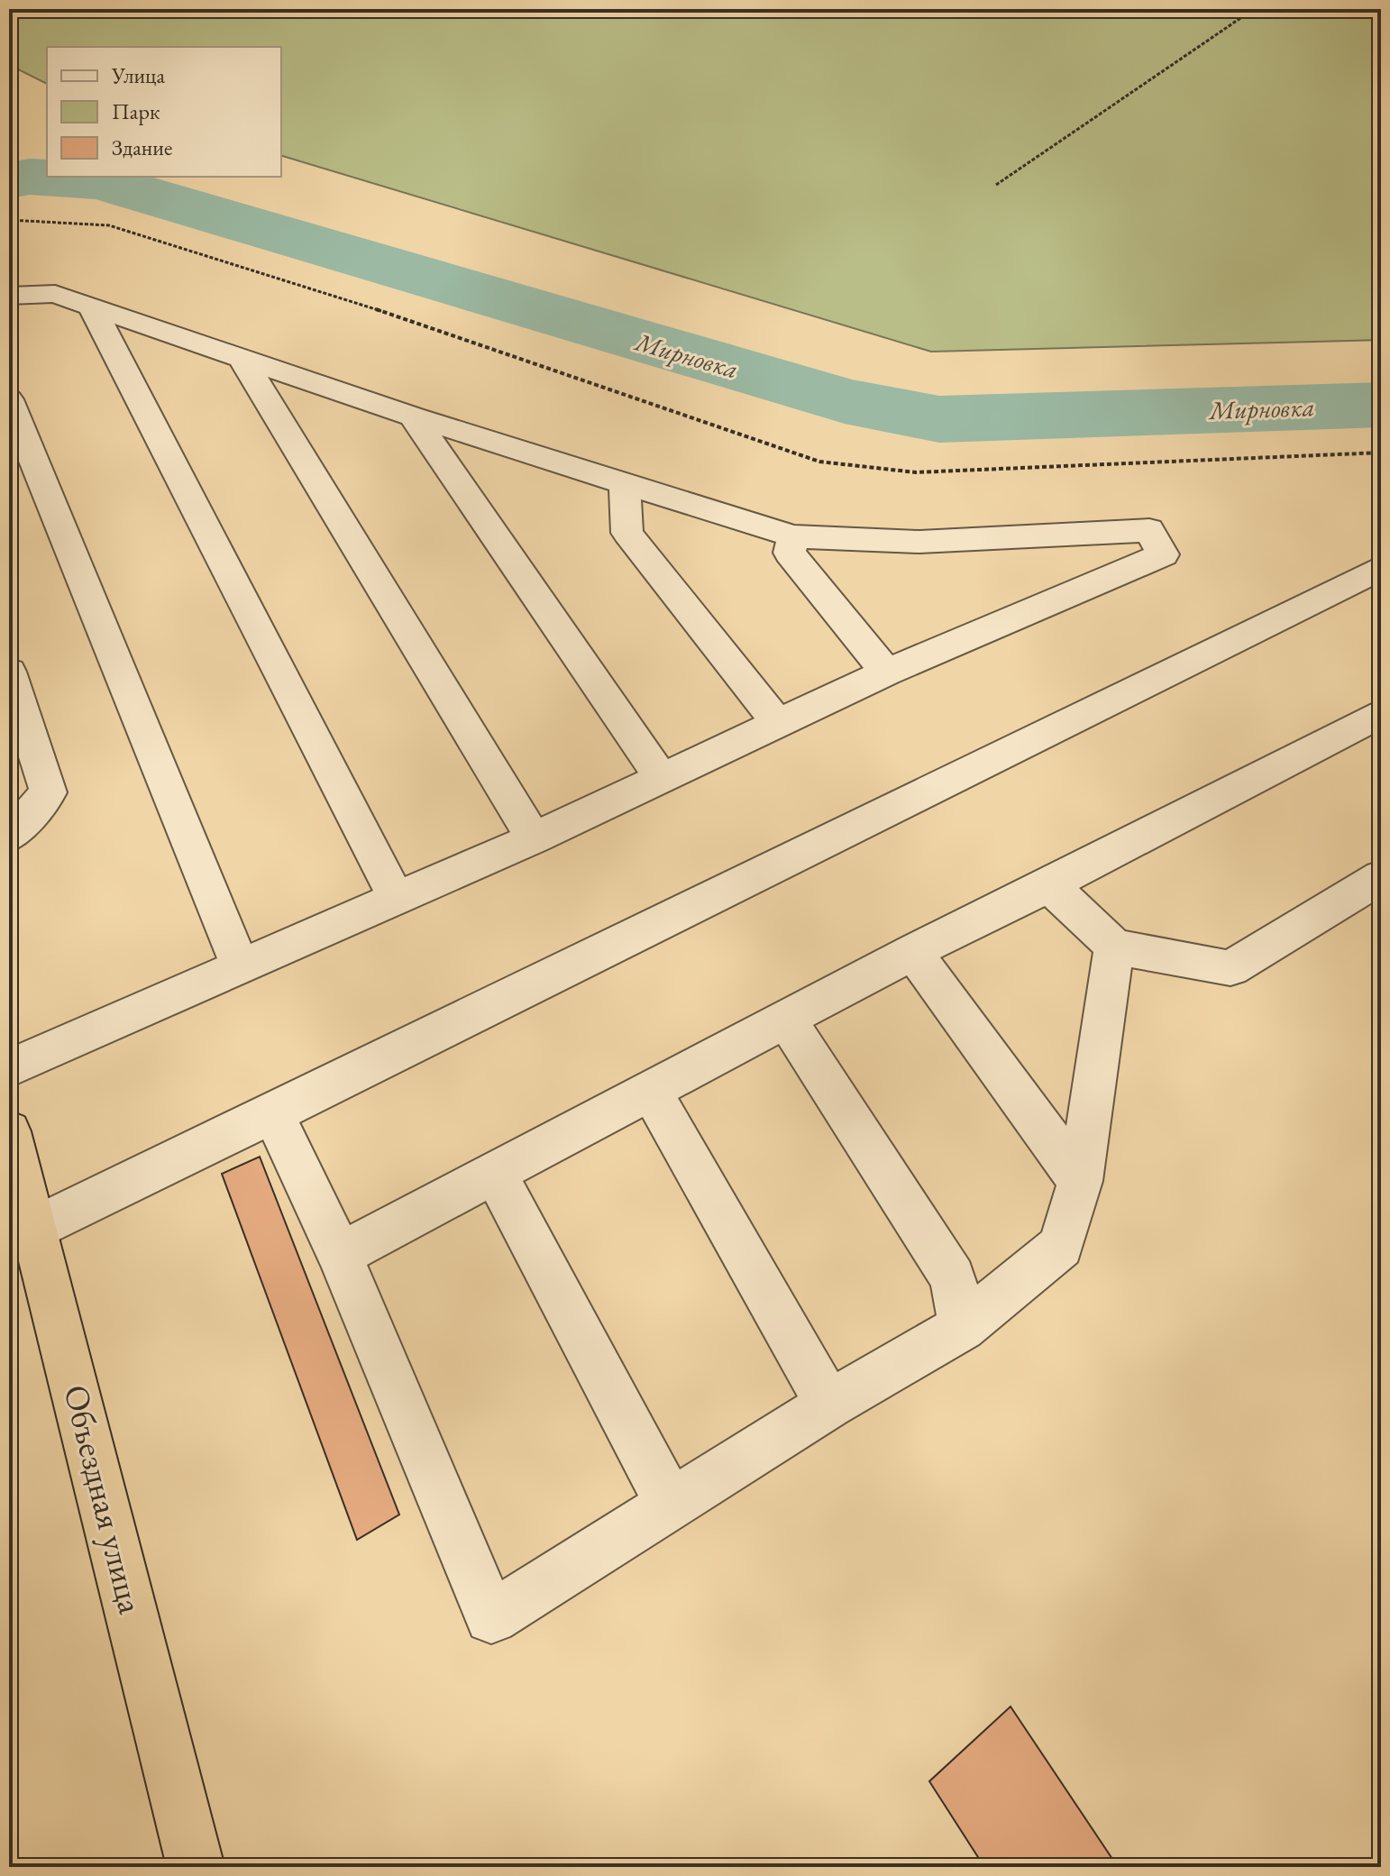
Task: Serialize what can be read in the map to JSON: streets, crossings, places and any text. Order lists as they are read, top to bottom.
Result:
{
  "streets": {
    "highway": ["Объездная улица"]
  },
  "water": ["Мирновка"],
  "legend": ["Улица", "Парк", "Здание"]
}
